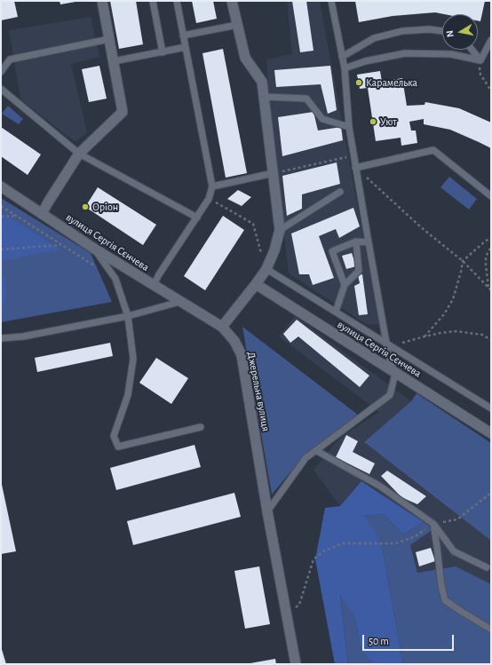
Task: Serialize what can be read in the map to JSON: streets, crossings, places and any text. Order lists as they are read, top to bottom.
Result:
{
  "streets": {
    "street": ["вулиця Сергія Сєнчева", "Джерельна вулиця"]
  },
  "crossings": [
    ["вулиця Сергія Сєнчева", "Джерельна вулиця"]
  ],
  "places": ["Карамелька", "Уют", "Оріон"],
  "scale_bar": "50 m",
  "north": "left"
}
